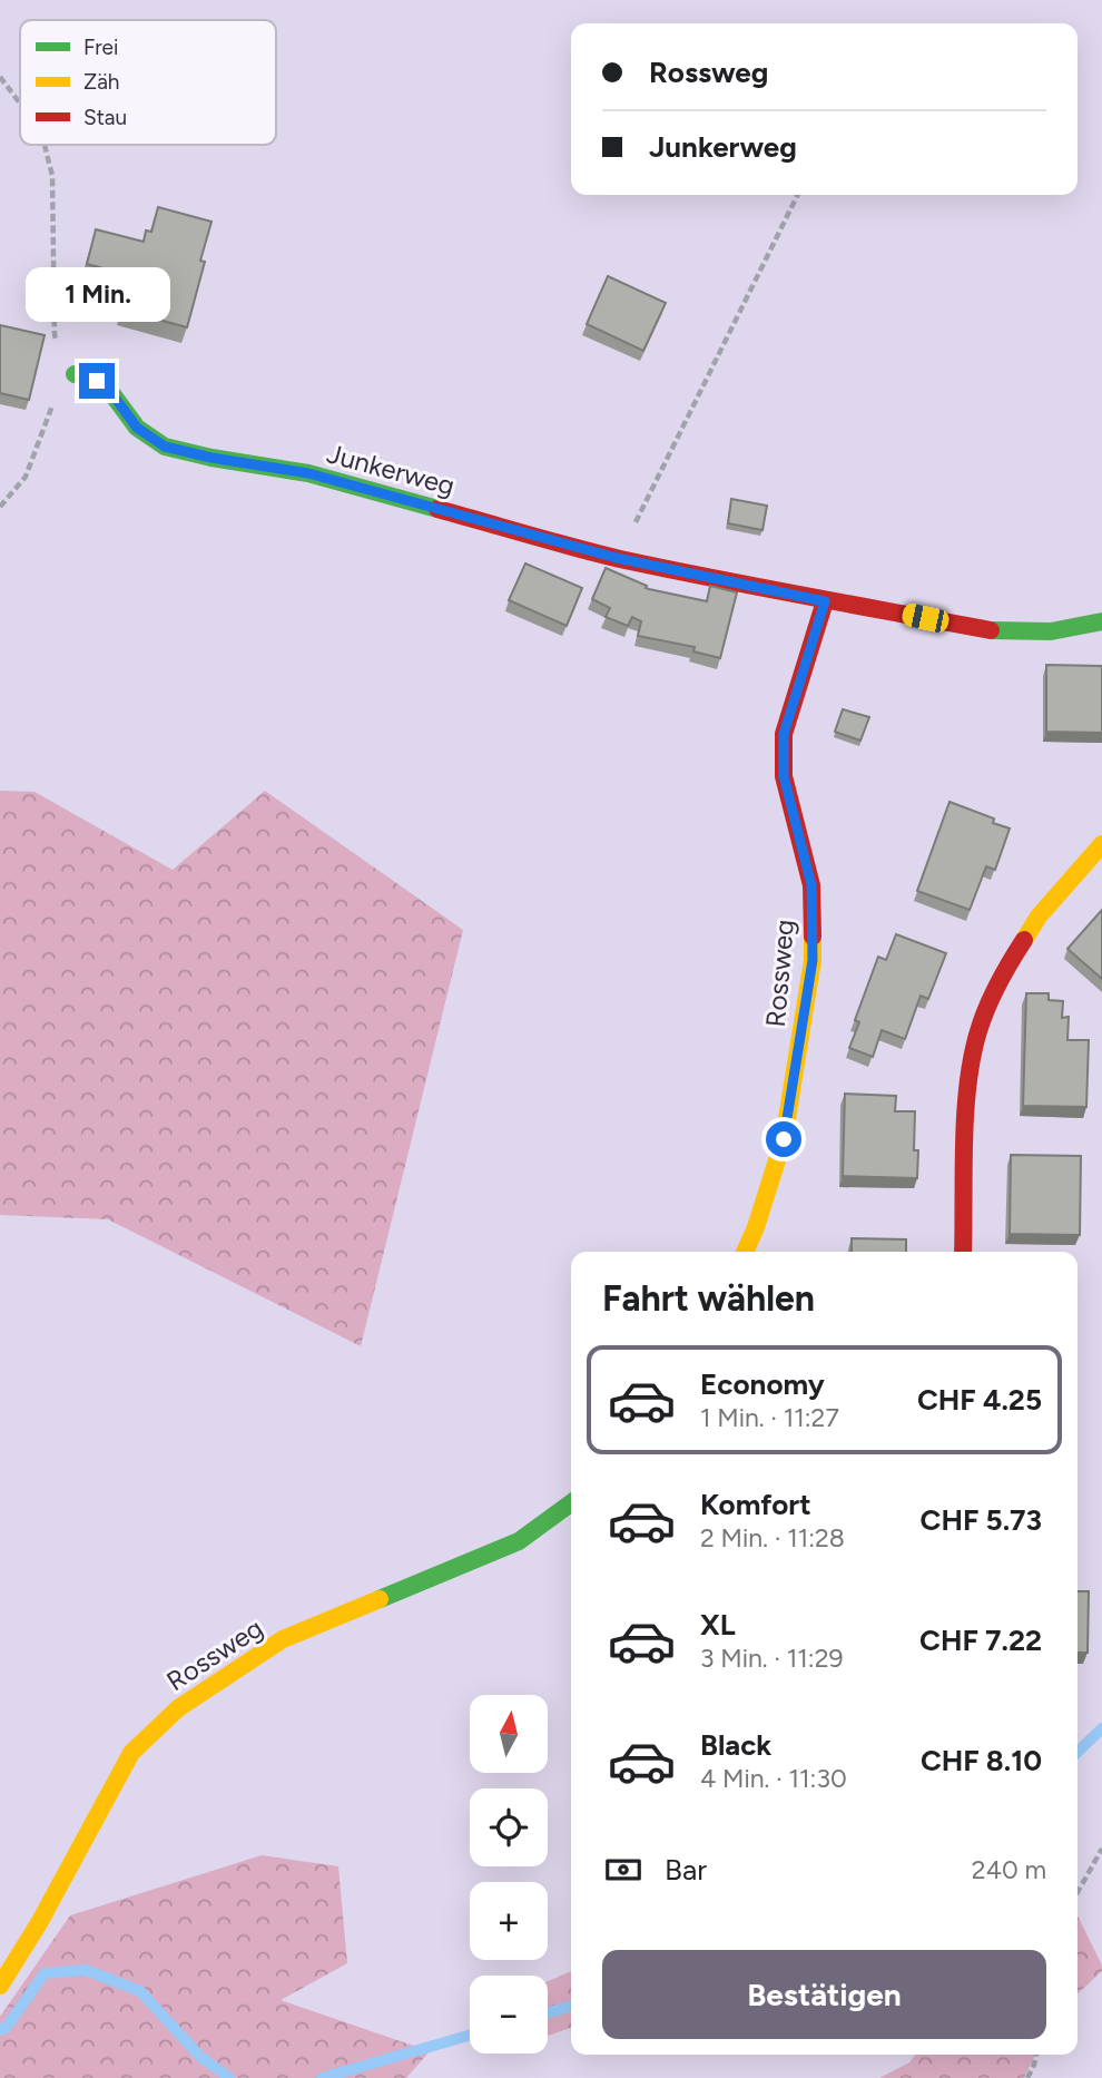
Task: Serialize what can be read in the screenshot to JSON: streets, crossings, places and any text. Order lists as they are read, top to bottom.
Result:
{
  "streets": {
    "street": ["Junkerweg", "Rossweg"]
  },
  "crossings": [
    ["Junkerweg", "Rossweg"]
  ],
  "legend": ["Frei", "Zäh", "Stau"],
  "north": "top",
  "page": {
    "banner": ["Rossweg", "Junkerweg"],
    "bubble": "1 Min.",
    "heading": "Fahrt wählen",
    "list": [
      {
        "name": "Economy",
        "note": "1 Min. · 11:27",
        "value": "CHF 4.25"
      },
      {
        "name": "Komfort",
        "note": "2 Min. · 11:28",
        "value": "CHF 5.73"
      },
      {
        "name": "XL",
        "note": "3 Min. · 11:29",
        "value": "CHF 7.22"
      },
      {
        "name": "Black",
        "note": "4 Min. · 11:30",
        "value": "CHF 8.10"
      }
    ],
    "map_buttons": ["+", "−"],
    "pay": ["Bar", "240 m"],
    "buttons": "Bestätigen"
  }
}
